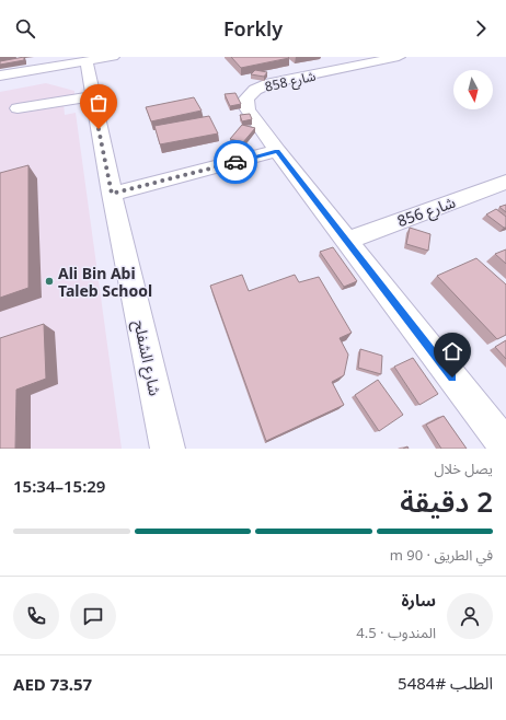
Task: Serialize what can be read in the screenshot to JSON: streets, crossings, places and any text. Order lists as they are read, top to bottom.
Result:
{
  "streets": {
    "street": ["شارع 858", "شارع 856", "شارع الشفلح"]
  },
  "crossings": [
    ["شارع 858", "شارع 856"]
  ],
  "places": ["Ali Bin Abi Taleb School"],
  "north": "bottom",
  "page": {
    "header": "Forkly",
    "heading": ["2 دقيقة", "يصل خلال", "15:29–15:34"],
    "panel": [
      "سارة",
      "المندوب · 4.5",
      "الطلب #5484",
      "AED 73.57"
    ],
    "bar": "في الطريق · 90 m"
  }
}
